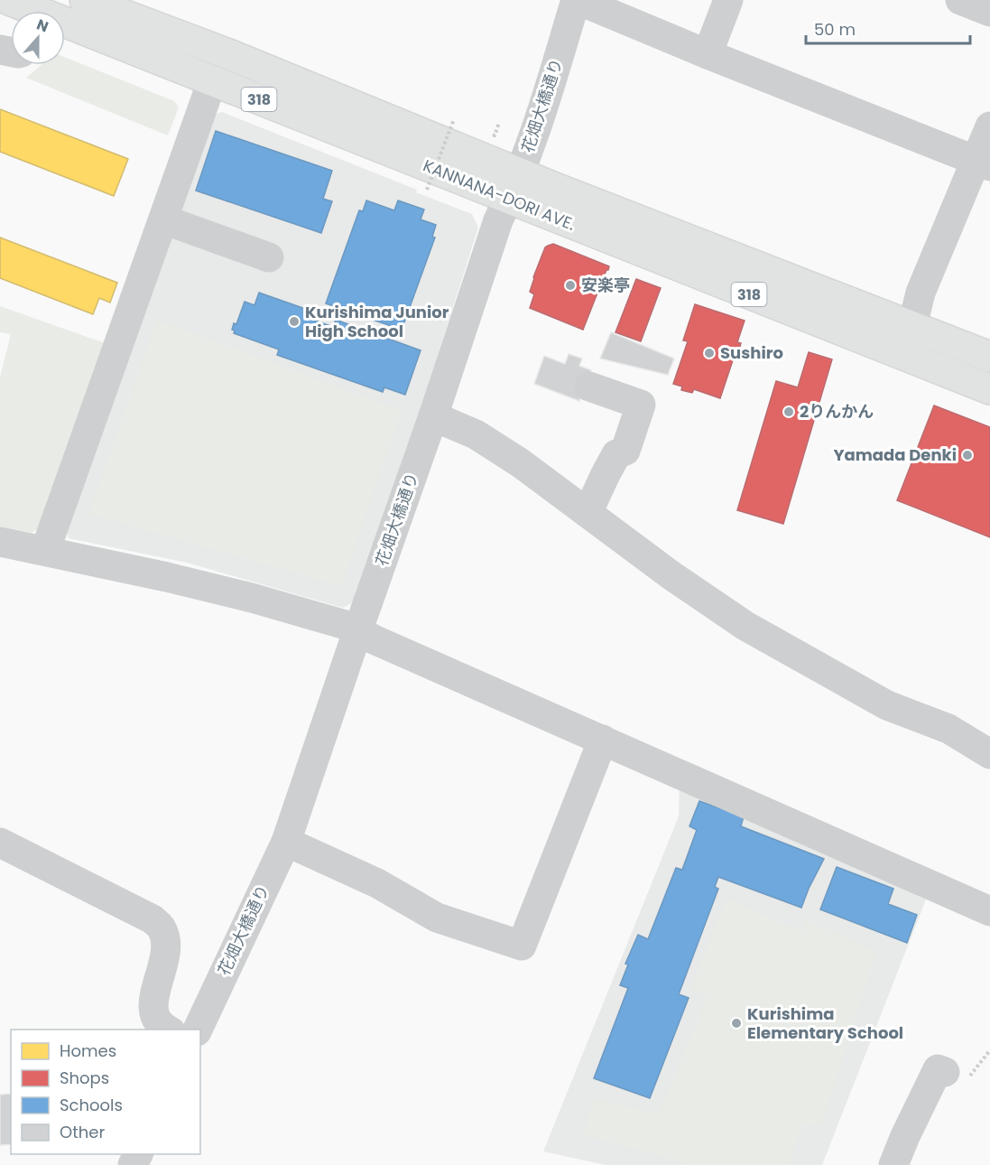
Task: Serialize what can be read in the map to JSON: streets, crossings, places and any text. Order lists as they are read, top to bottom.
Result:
{
  "streets": {
    "main road": ["318", "KANNANA-DORI AVE."],
    "street": ["花畑大橋通り"]
  },
  "crossings": [
    ["花畑大橋通り", "KANNANA-DORI AVE."]
  ],
  "places": [
    "安楽亭",
    "Kurishima Junior High School",
    "Sushiro",
    "2りんかん",
    "Yamada Denki",
    "Kurishima Elementary School"
  ],
  "legend": [
    "Homes",
    "Shops",
    "Schools",
    "Other"
  ],
  "scale_bar": "50 m",
  "north": "top"
}
